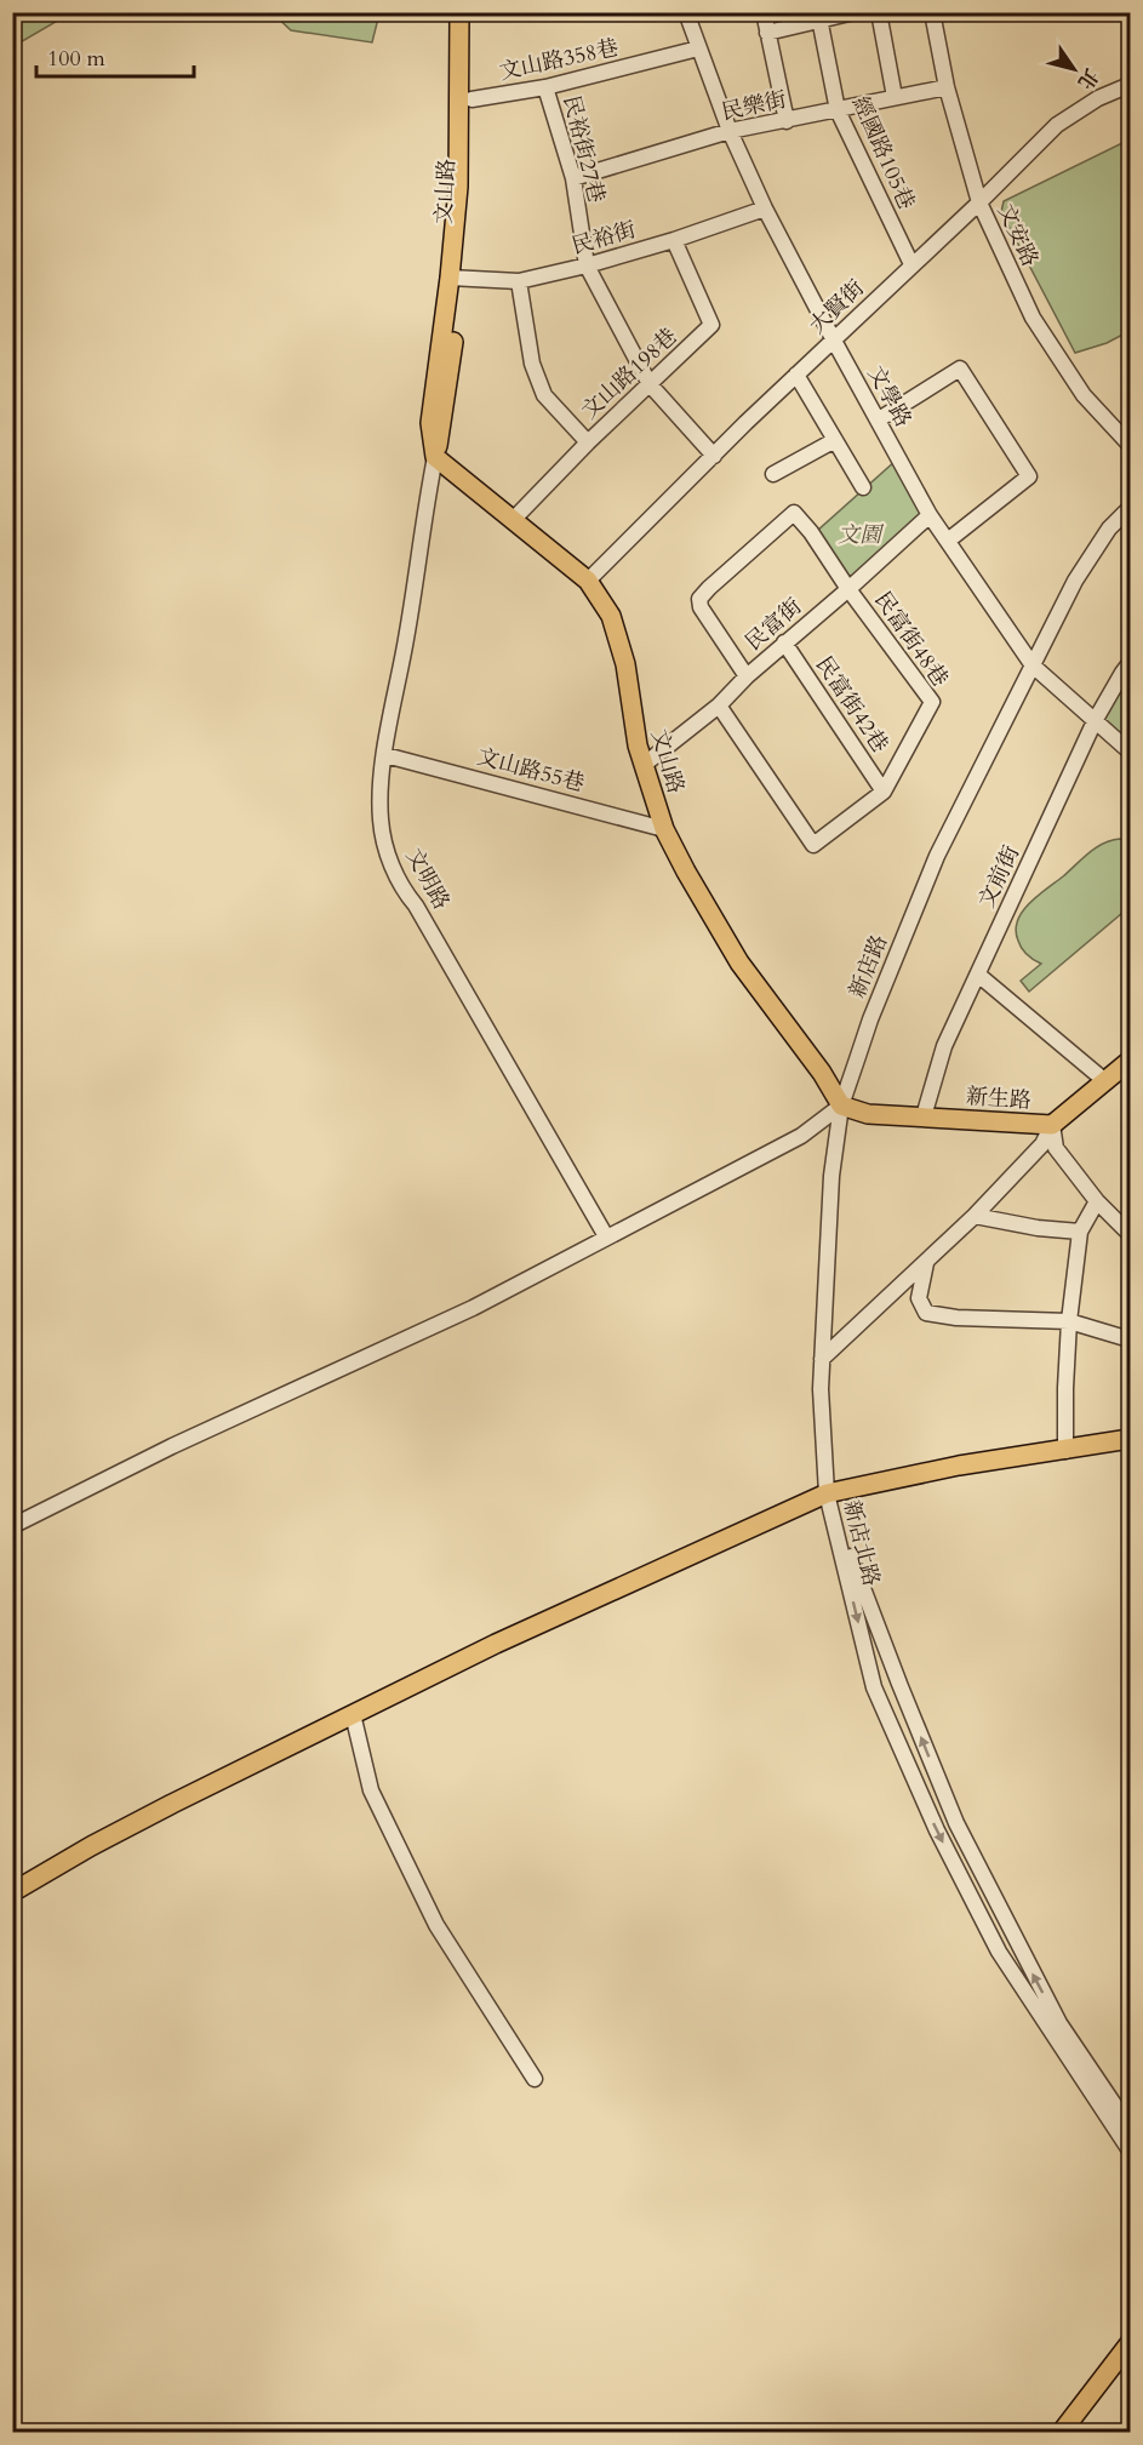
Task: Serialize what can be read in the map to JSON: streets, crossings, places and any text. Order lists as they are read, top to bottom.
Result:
{
  "streets": {
    "main road": ["文山路", "新生路"],
    "street": [
      "文山路358巷",
      "民樂街",
      "民裕街27巷",
      "經國路105巷",
      "文安路",
      "民裕街",
      "大賢街",
      "文山路198巷",
      "文學路",
      "民富街",
      "民富街48巷",
      "民富街42巷",
      "文山路55巷",
      "文前街",
      "文明路",
      "新店路",
      "新店北路"
    ]
  },
  "crossings": [
    ["文山路358巷", "民裕街27巷"],
    ["文山路358巷", "文山路"],
    ["文山路358巷", "文學路"],
    ["民樂街", "民裕街27巷"],
    ["民樂街", "經國路105巷"],
    ["民樂街", "文安路"],
    ["民樂街", "文學路"],
    ["民裕街27巷", "民裕街"],
    ["經國路105巷", "大賢街"],
    ["文山路", "民裕街"],
    ["文山路", "大賢街"],
    ["文山路", "文山路198巷"],
    ["文山路", "民富街"],
    ["文山路", "文山路55巷"],
    ["文山路", "文明路"],
    ["文山路", "新店路"],
    ["文山路", "新生路"],
    ["文安路", "大賢街"],
    ["民裕街", "文山路198巷"],
    ["民裕街", "文學路"],
    ["大賢街", "文學路"],
    ["文學路", "民富街"],
    ["文學路", "文前街"],
    ["文學路", "新店路"],
    ["民富街", "民富街48巷"],
    ["民富街", "民富街42巷"],
    ["民富街48巷", "民富街42巷"],
    ["文山路55巷", "文明路"],
    ["文前街", "新生路"],
    ["新店路", "新生路"],
    ["新店路", "新店北路"]
  ],
  "parks": ["文園"],
  "scale_bar": "100 m",
  "north": "bottom right"
}
